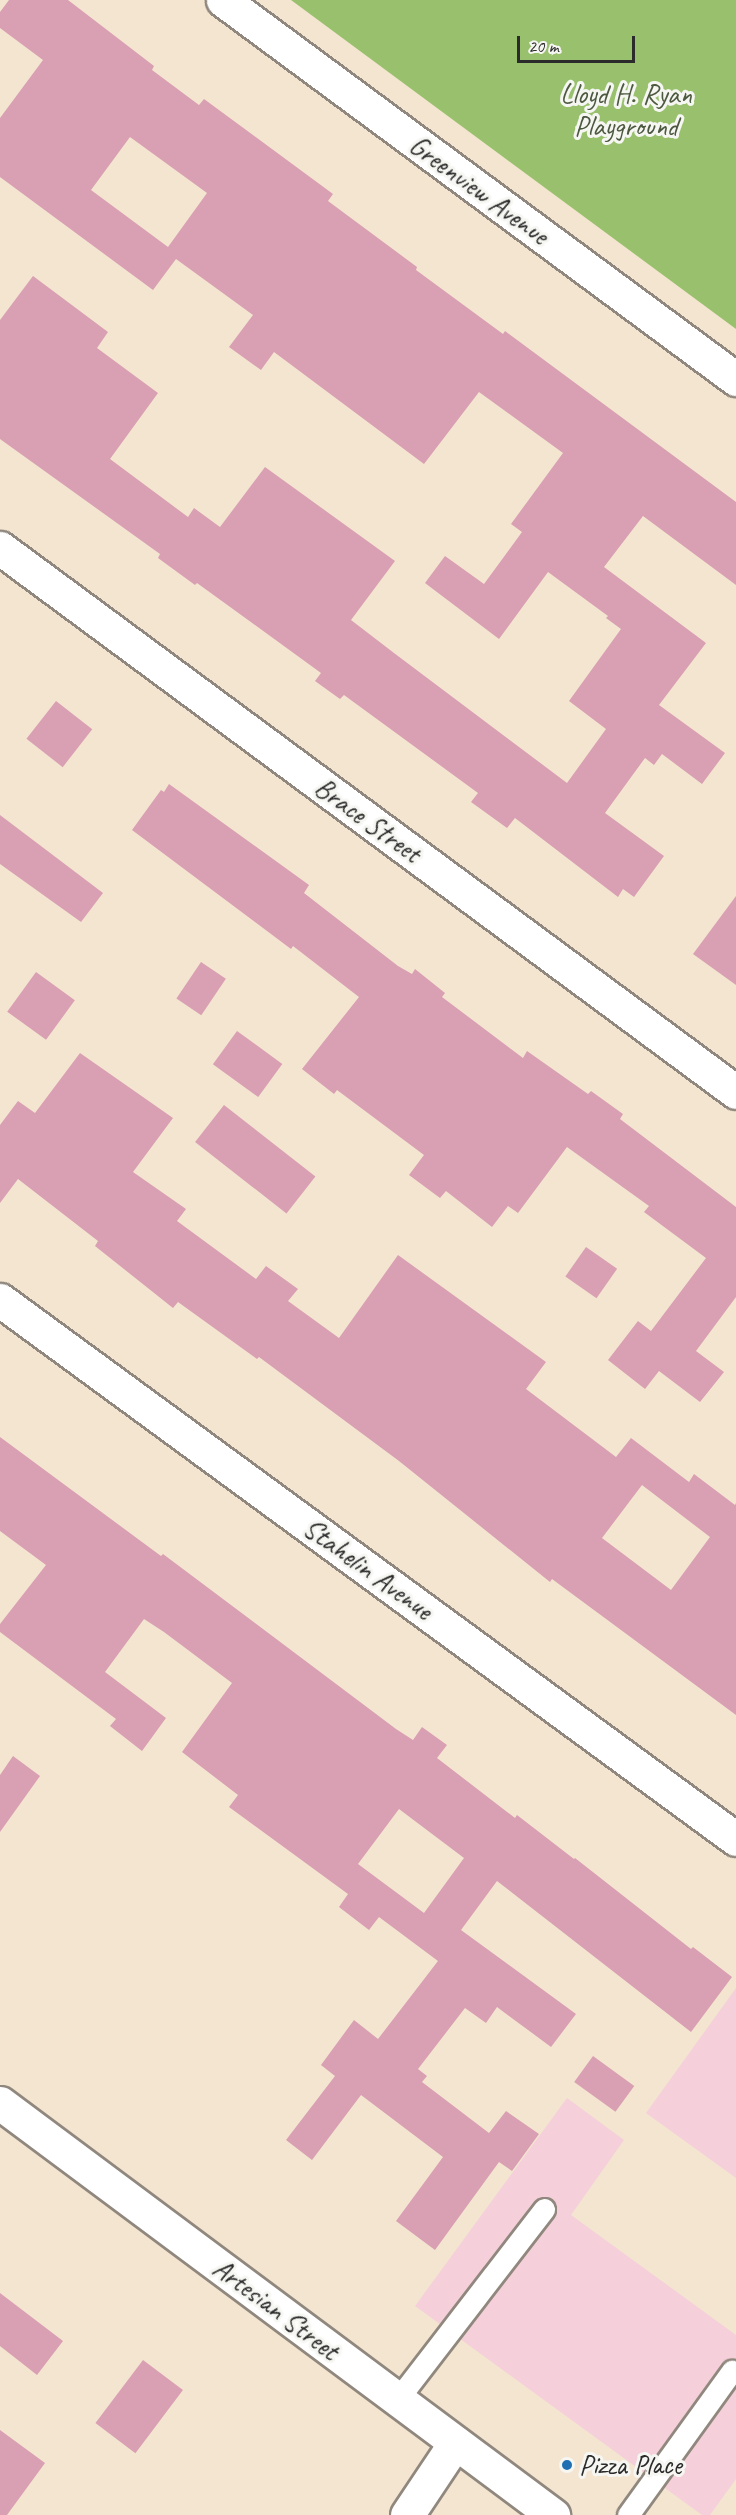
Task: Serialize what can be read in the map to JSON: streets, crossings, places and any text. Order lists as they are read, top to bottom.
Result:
{
  "streets": {
    "street": [
      "Greenview Avenue",
      "Brace Street",
      "Stahelin Avenue",
      "Artesian Street"
    ]
  },
  "parks": ["Lloyd H. Ryan Playground"],
  "places": ["Pizza Place"],
  "scale_bar": "20 m"
}
